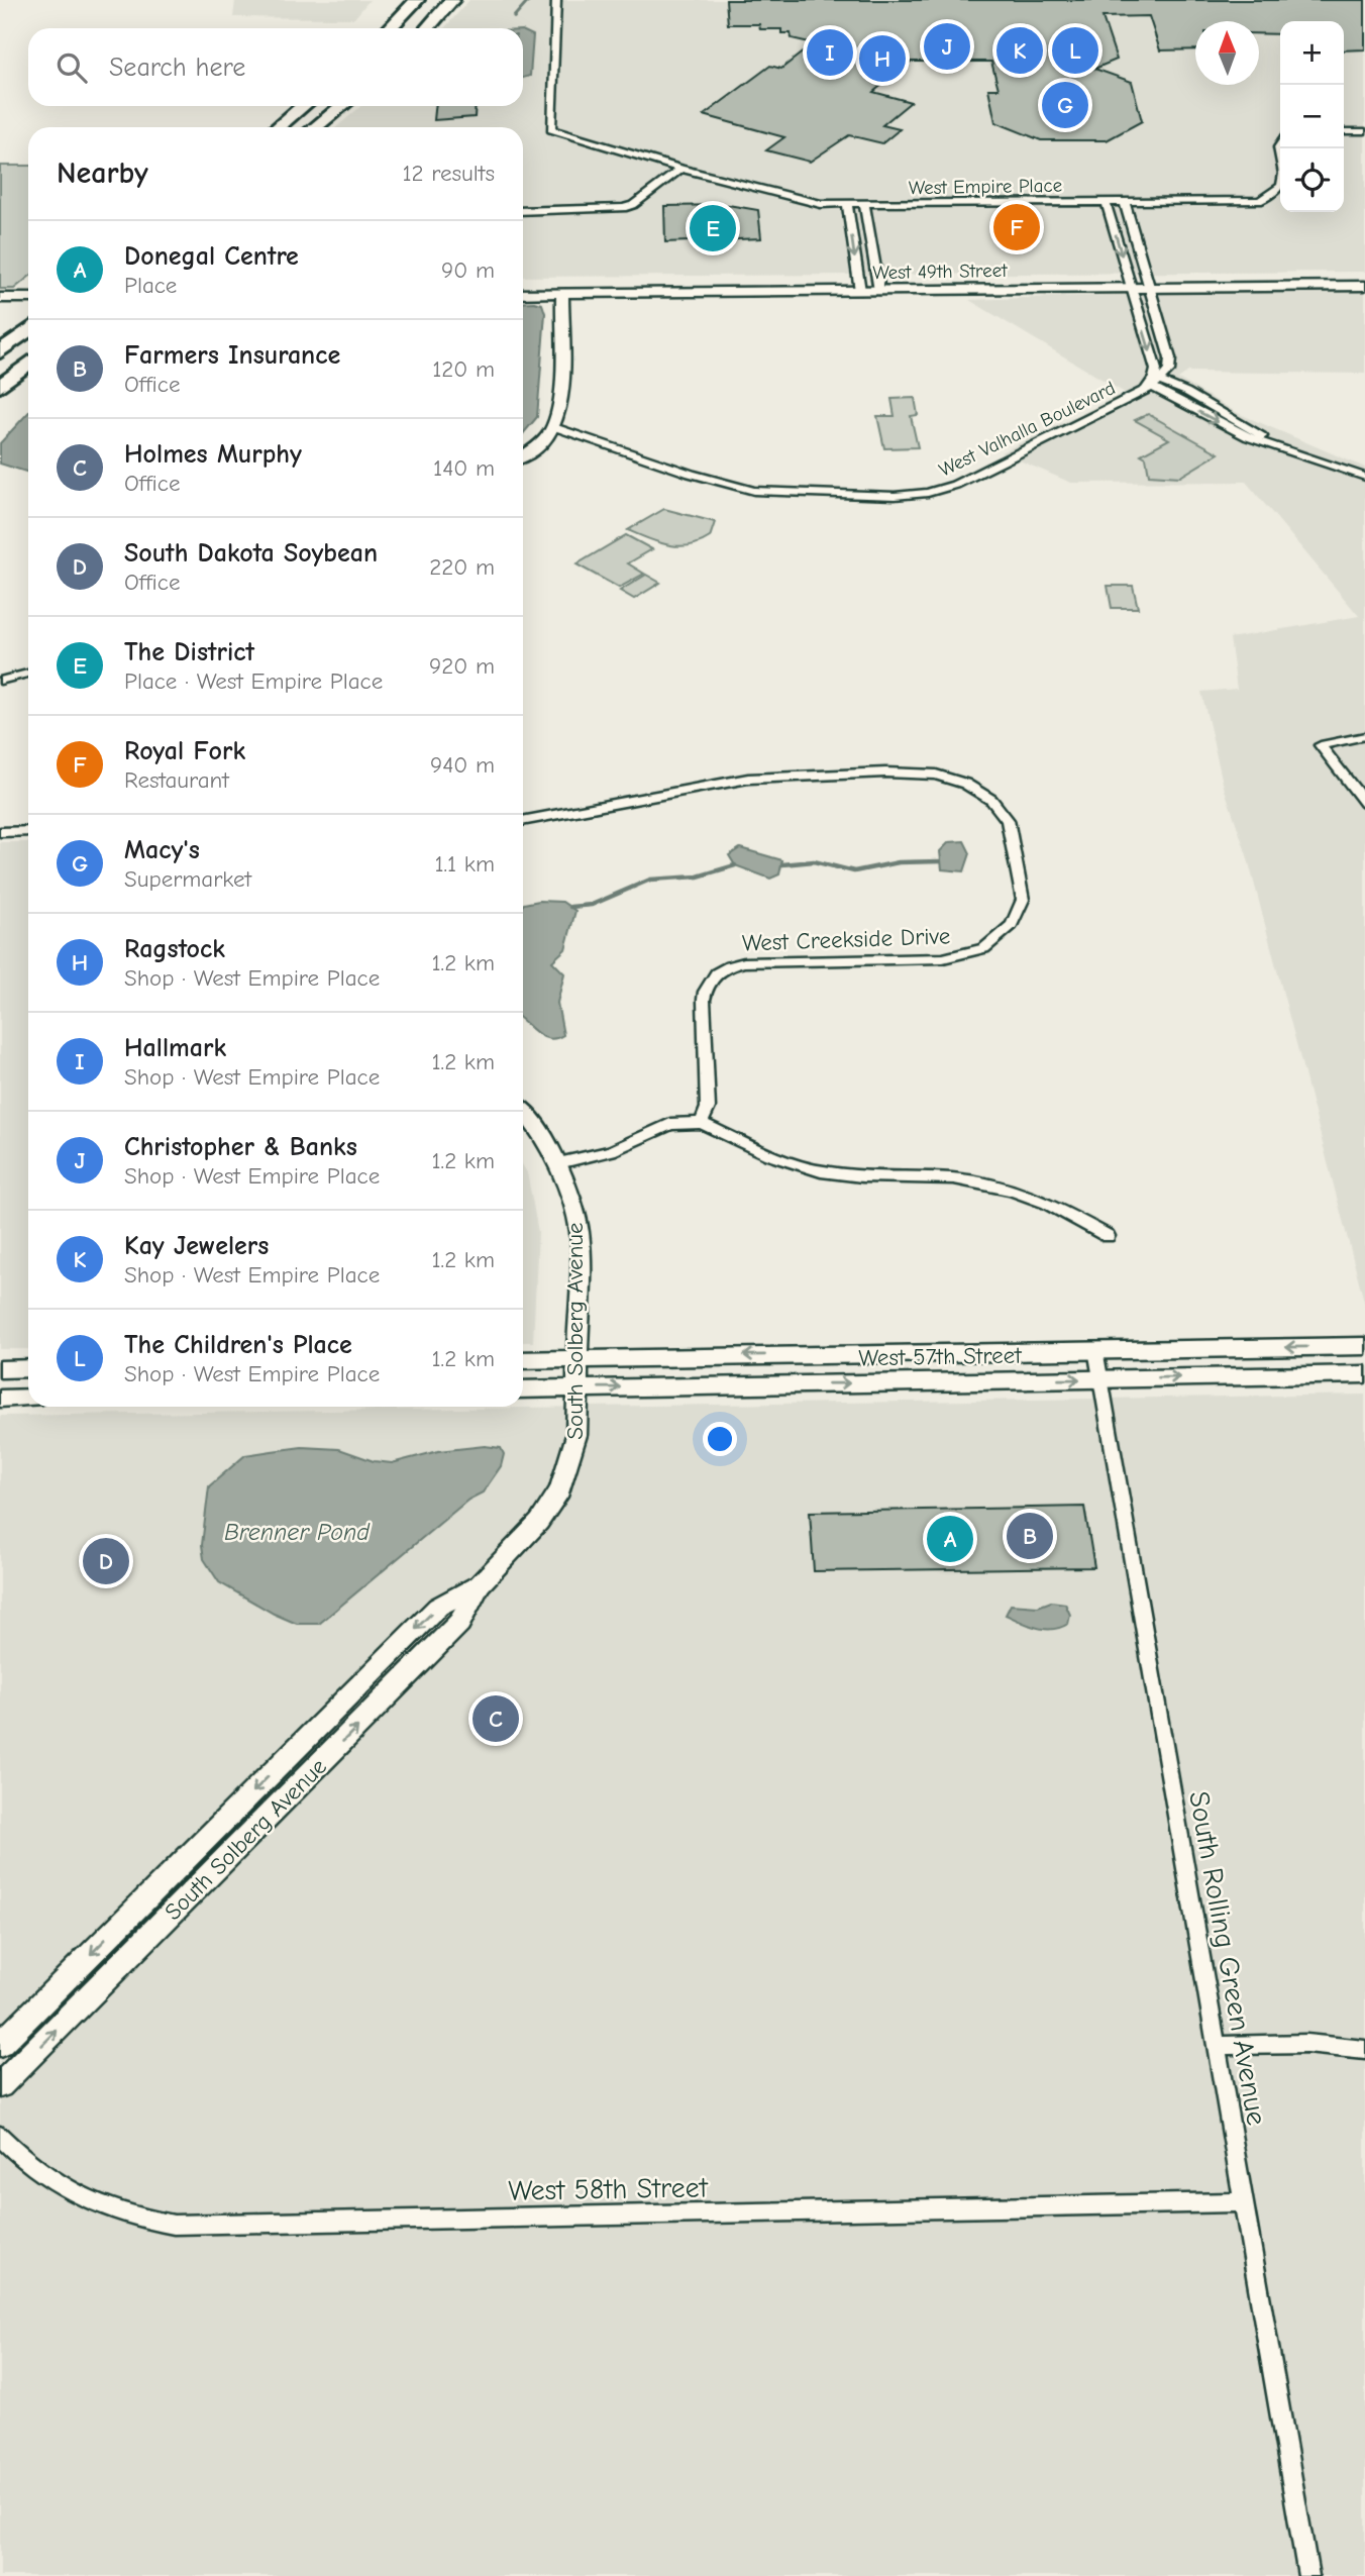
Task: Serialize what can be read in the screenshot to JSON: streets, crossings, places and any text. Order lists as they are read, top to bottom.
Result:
{
  "streets": {
    "main road": ["West 49th Street", "South Solberg Avenue", "West 57th Street"],
    "street": [
      "West Empire Place",
      "West Valhalla Boulevard",
      "West Creekside Drive",
      "South Rolling Green Avenue",
      "West 58th Street"
    ]
  },
  "crossings": [
    ["South Solberg Avenue", "West 57th Street"],
    ["West 57th Street", "South Rolling Green Avenue"],
    ["South Rolling Green Avenue", "West 58th Street"]
  ],
  "water": ["Brenner Pond"],
  "north": "top",
  "page": {
    "pins": [
      "J",
      "K",
      "L",
      "I",
      "H",
      "G",
      "F",
      "E",
      "B",
      "A",
      "D",
      "C"
    ],
    "map_buttons": ["+", "−"],
    "search": "Search here",
    "heading": ["Nearby", "12 results"],
    "list": [
      {
        "mark": "A",
        "name": "Donegal Centre",
        "note": "Place",
        "value": "90 m"
      },
      {
        "mark": "B",
        "name": "Farmers Insurance",
        "note": "Office",
        "value": "120 m"
      },
      {
        "mark": "C",
        "name": "Holmes Murphy",
        "note": "Office",
        "value": "140 m"
      },
      {
        "mark": "D",
        "name": "South Dakota Soybean",
        "note": "Office",
        "value": "220 m"
      },
      {
        "mark": "E",
        "name": "The District",
        "note": "Place · West Empire Place",
        "value": "920 m"
      },
      {
        "mark": "F",
        "name": "Royal Fork",
        "note": "Restaurant",
        "value": "940 m"
      },
      {
        "mark": "G",
        "name": "Macy's",
        "note": "Supermarket",
        "value": "1.1 km"
      },
      {
        "mark": "H",
        "name": "Ragstock",
        "note": "Shop · West Empire Place",
        "value": "1.2 km"
      },
      {
        "mark": "I",
        "name": "Hallmark",
        "note": "Shop · West Empire Place",
        "value": "1.2 km"
      },
      {
        "mark": "J",
        "name": "Christopher & Banks",
        "note": "Shop · West Empire Place",
        "value": "1.2 km"
      },
      {
        "mark": "K",
        "name": "Kay Jewelers",
        "note": "Shop · West Empire Place",
        "value": "1.2 km"
      },
      {
        "mark": "L",
        "name": "The Children's Place",
        "note": "Shop · West Empire Place",
        "value": "1.2 km"
      }
    ]
  }
}
